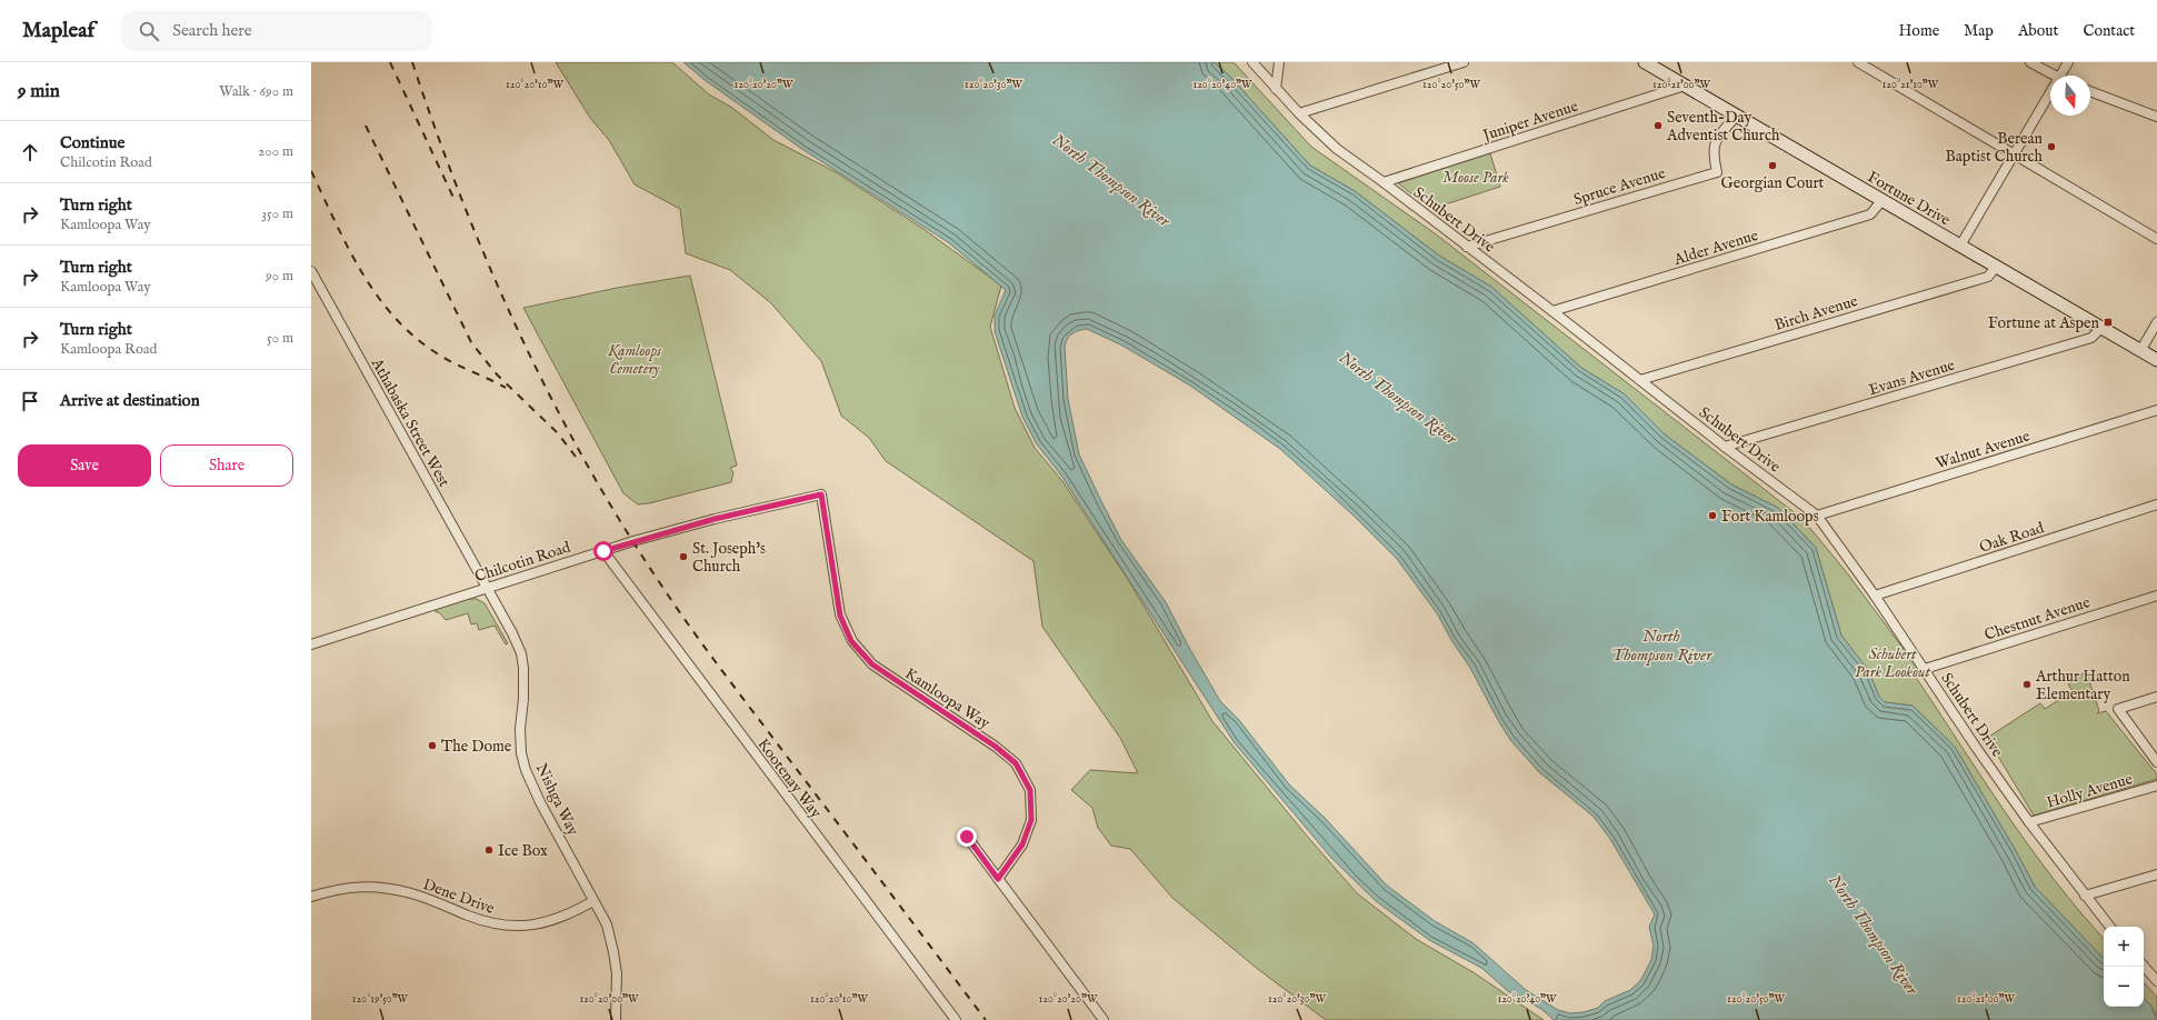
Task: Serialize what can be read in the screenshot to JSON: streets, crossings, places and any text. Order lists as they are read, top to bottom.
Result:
{
  "streets": {
    "main road": ["Fortune Drive"],
    "street": [
      "Juniper Avenue",
      "Spruce Avenue",
      "Schubert Drive",
      "Alder Avenue",
      "Birch Avenue",
      "Evans Avenue",
      "Athabaska Street West",
      "Walnut Avenue",
      "Oak Road",
      "Chilcotin Road",
      "Chestnut Avenue",
      "Kamloopa Way",
      "Kootenay Way",
      "Holly Avenue",
      "Nishga Way",
      "Dene Drive"
    ]
  },
  "crossings": [
    ["Juniper Avenue", "Fortune Drive"],
    ["Juniper Avenue", "Schubert Drive"],
    ["Spruce Avenue", "Fortune Drive"],
    ["Spruce Avenue", "Schubert Drive"],
    ["Fortune Drive", "Alder Avenue"],
    ["Fortune Drive", "Birch Avenue"],
    ["Fortune Drive", "Evans Avenue"],
    ["Schubert Drive", "Alder Avenue"],
    ["Schubert Drive", "Birch Avenue"],
    ["Schubert Drive", "Evans Avenue"],
    ["Schubert Drive", "Walnut Avenue"],
    ["Schubert Drive", "Oak Road"],
    ["Schubert Drive", "Chestnut Avenue"],
    ["Schubert Drive", "Holly Avenue"],
    ["Athabaska Street West", "Chilcotin Road"],
    ["Athabaska Street West", "Nishga Way"],
    ["Chilcotin Road", "Kamloopa Way"],
    ["Chilcotin Road", "Kootenay Way"],
    ["Chilcotin Road", "Nishga Way"],
    ["Nishga Way", "Dene Drive"]
  ],
  "water": ["North Thompson River"],
  "parks": ["Moose Park", "Kamloops Cemetery", "Schubert Park Lookout"],
  "places": {
    "other": [
      "Seventh-Day Adventist Church",
      "Berean Baptist Church",
      "Georgian Court",
      "Fort Kamloops",
      "St. Joseph's Church",
      "Arthur Hatton Elementary",
      "The Dome",
      "Ice Box"
    ],
    "transit": ["Fortune at Aspen"]
  },
  "north": "bottom",
  "page": {
    "header": "Mapleaf",
    "search": "Search here",
    "nav": [
      "Home",
      "Map",
      "About",
      "Contact"
    ],
    "heading": ["9 min", "Walk · 690 m"],
    "list": [
      ["Continue", "Chilcotin Road", "200 m"],
      ["Turn right", "Kamloopa Way", "350 m"],
      ["Turn right", "Kamloopa Way", "90 m"],
      ["Turn right", "Kamloopa Road", "50 m"],
      "Arrive at destination"
    ],
    "buttons": ["Save", "Share"],
    "map_buttons": ["+", "−"]
  },
  "coordinates": [
    "120°20'10\"W",
    "120°20'20\"W",
    "120°20'30\"W",
    "120°20'40\"W",
    "120°20'50\"W",
    "120°21'00\"W",
    "120°21'10\"W",
    "120°19'50\"W",
    "120°20'00\"W"
  ]
}
